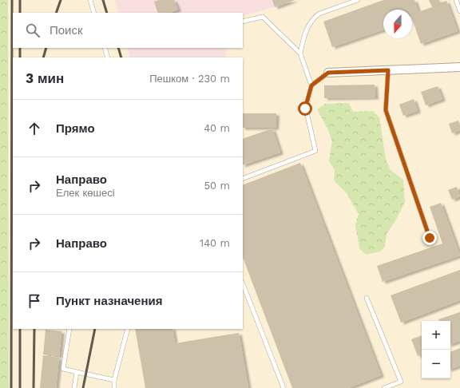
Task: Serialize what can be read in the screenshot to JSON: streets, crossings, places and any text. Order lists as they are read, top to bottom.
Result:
{
  "north": "bottom",
  "page": {
    "search": "Поиск",
    "heading": ["3 мин", "Пешком · 230 m"],
    "list": [
      ["Прямо", "40 m"],
      ["Направо", "Елек көшесі", "50 m"],
      ["Направо", "140 m"],
      "Пункт назначения"
    ],
    "map_buttons": ["+", "−"]
  }
}
